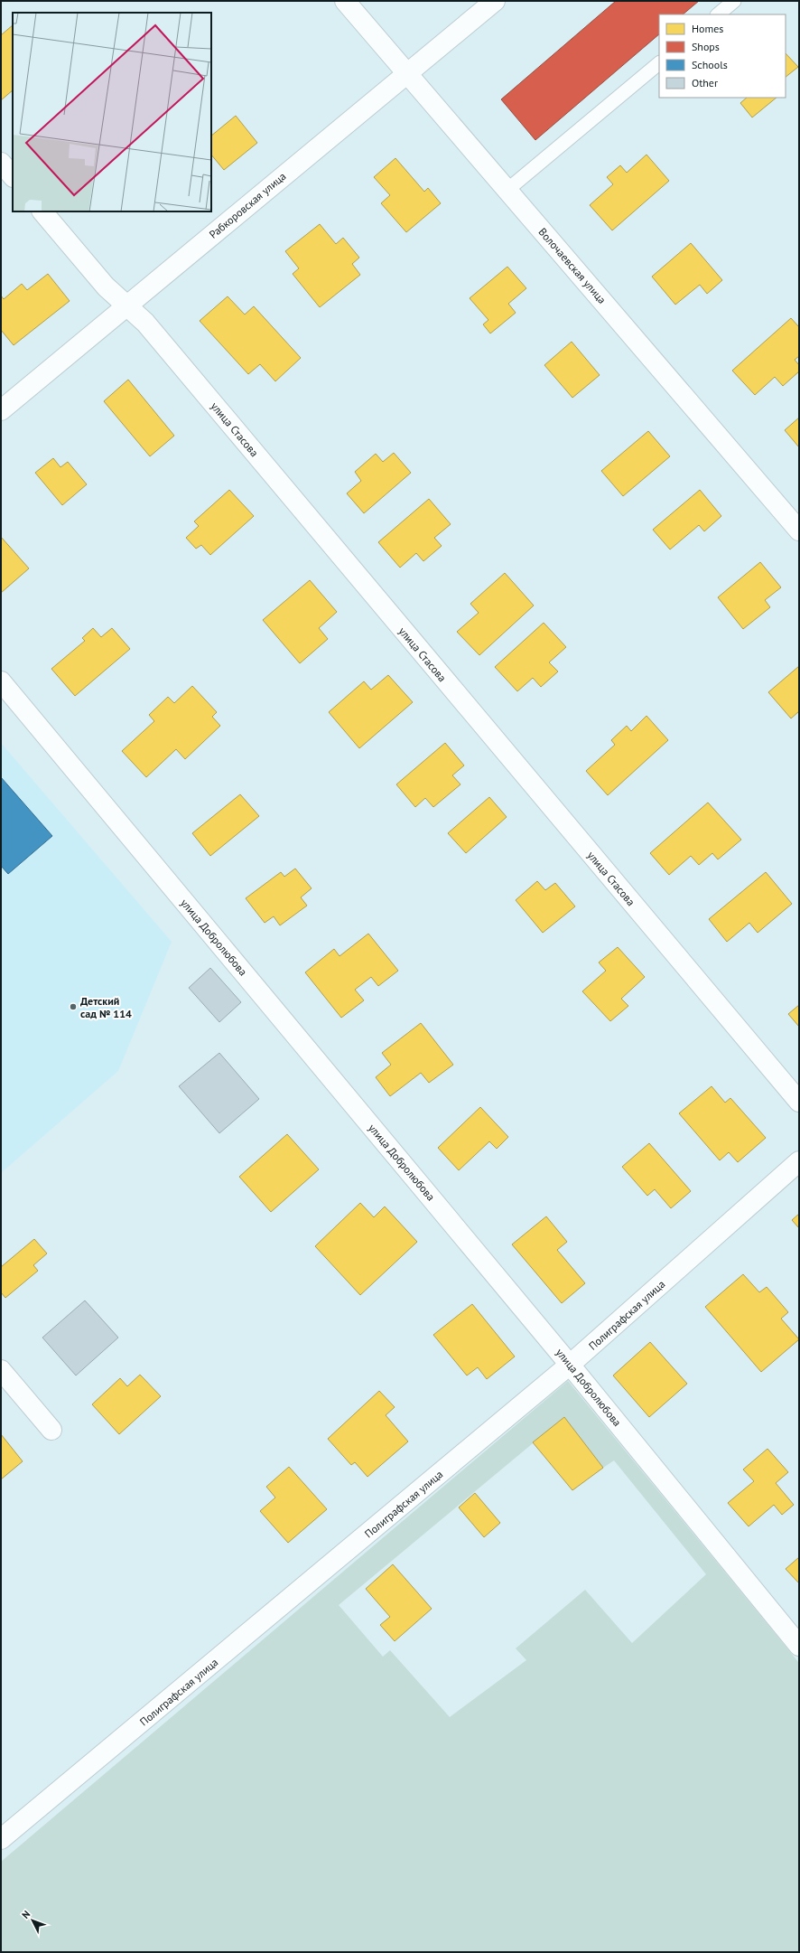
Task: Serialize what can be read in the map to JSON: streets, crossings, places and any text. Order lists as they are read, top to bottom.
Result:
{
  "streets": {
    "street": [
      "Рабкоровская улица",
      "Волочаевская улица",
      "улица Стасова",
      "улица Добролюбова",
      "Полиграфская улица"
    ]
  },
  "crossings": [
    ["Рабкоровская улица", "Волочаевская улица"],
    ["Рабкоровская улица", "улица Стасова"],
    ["улица Добролюбова", "Полиграфская улица"]
  ],
  "places": ["Детский сад № 114"],
  "legend": [
    "Homes",
    "Shops",
    "Schools",
    "Other"
  ],
  "north": "top left"
}
